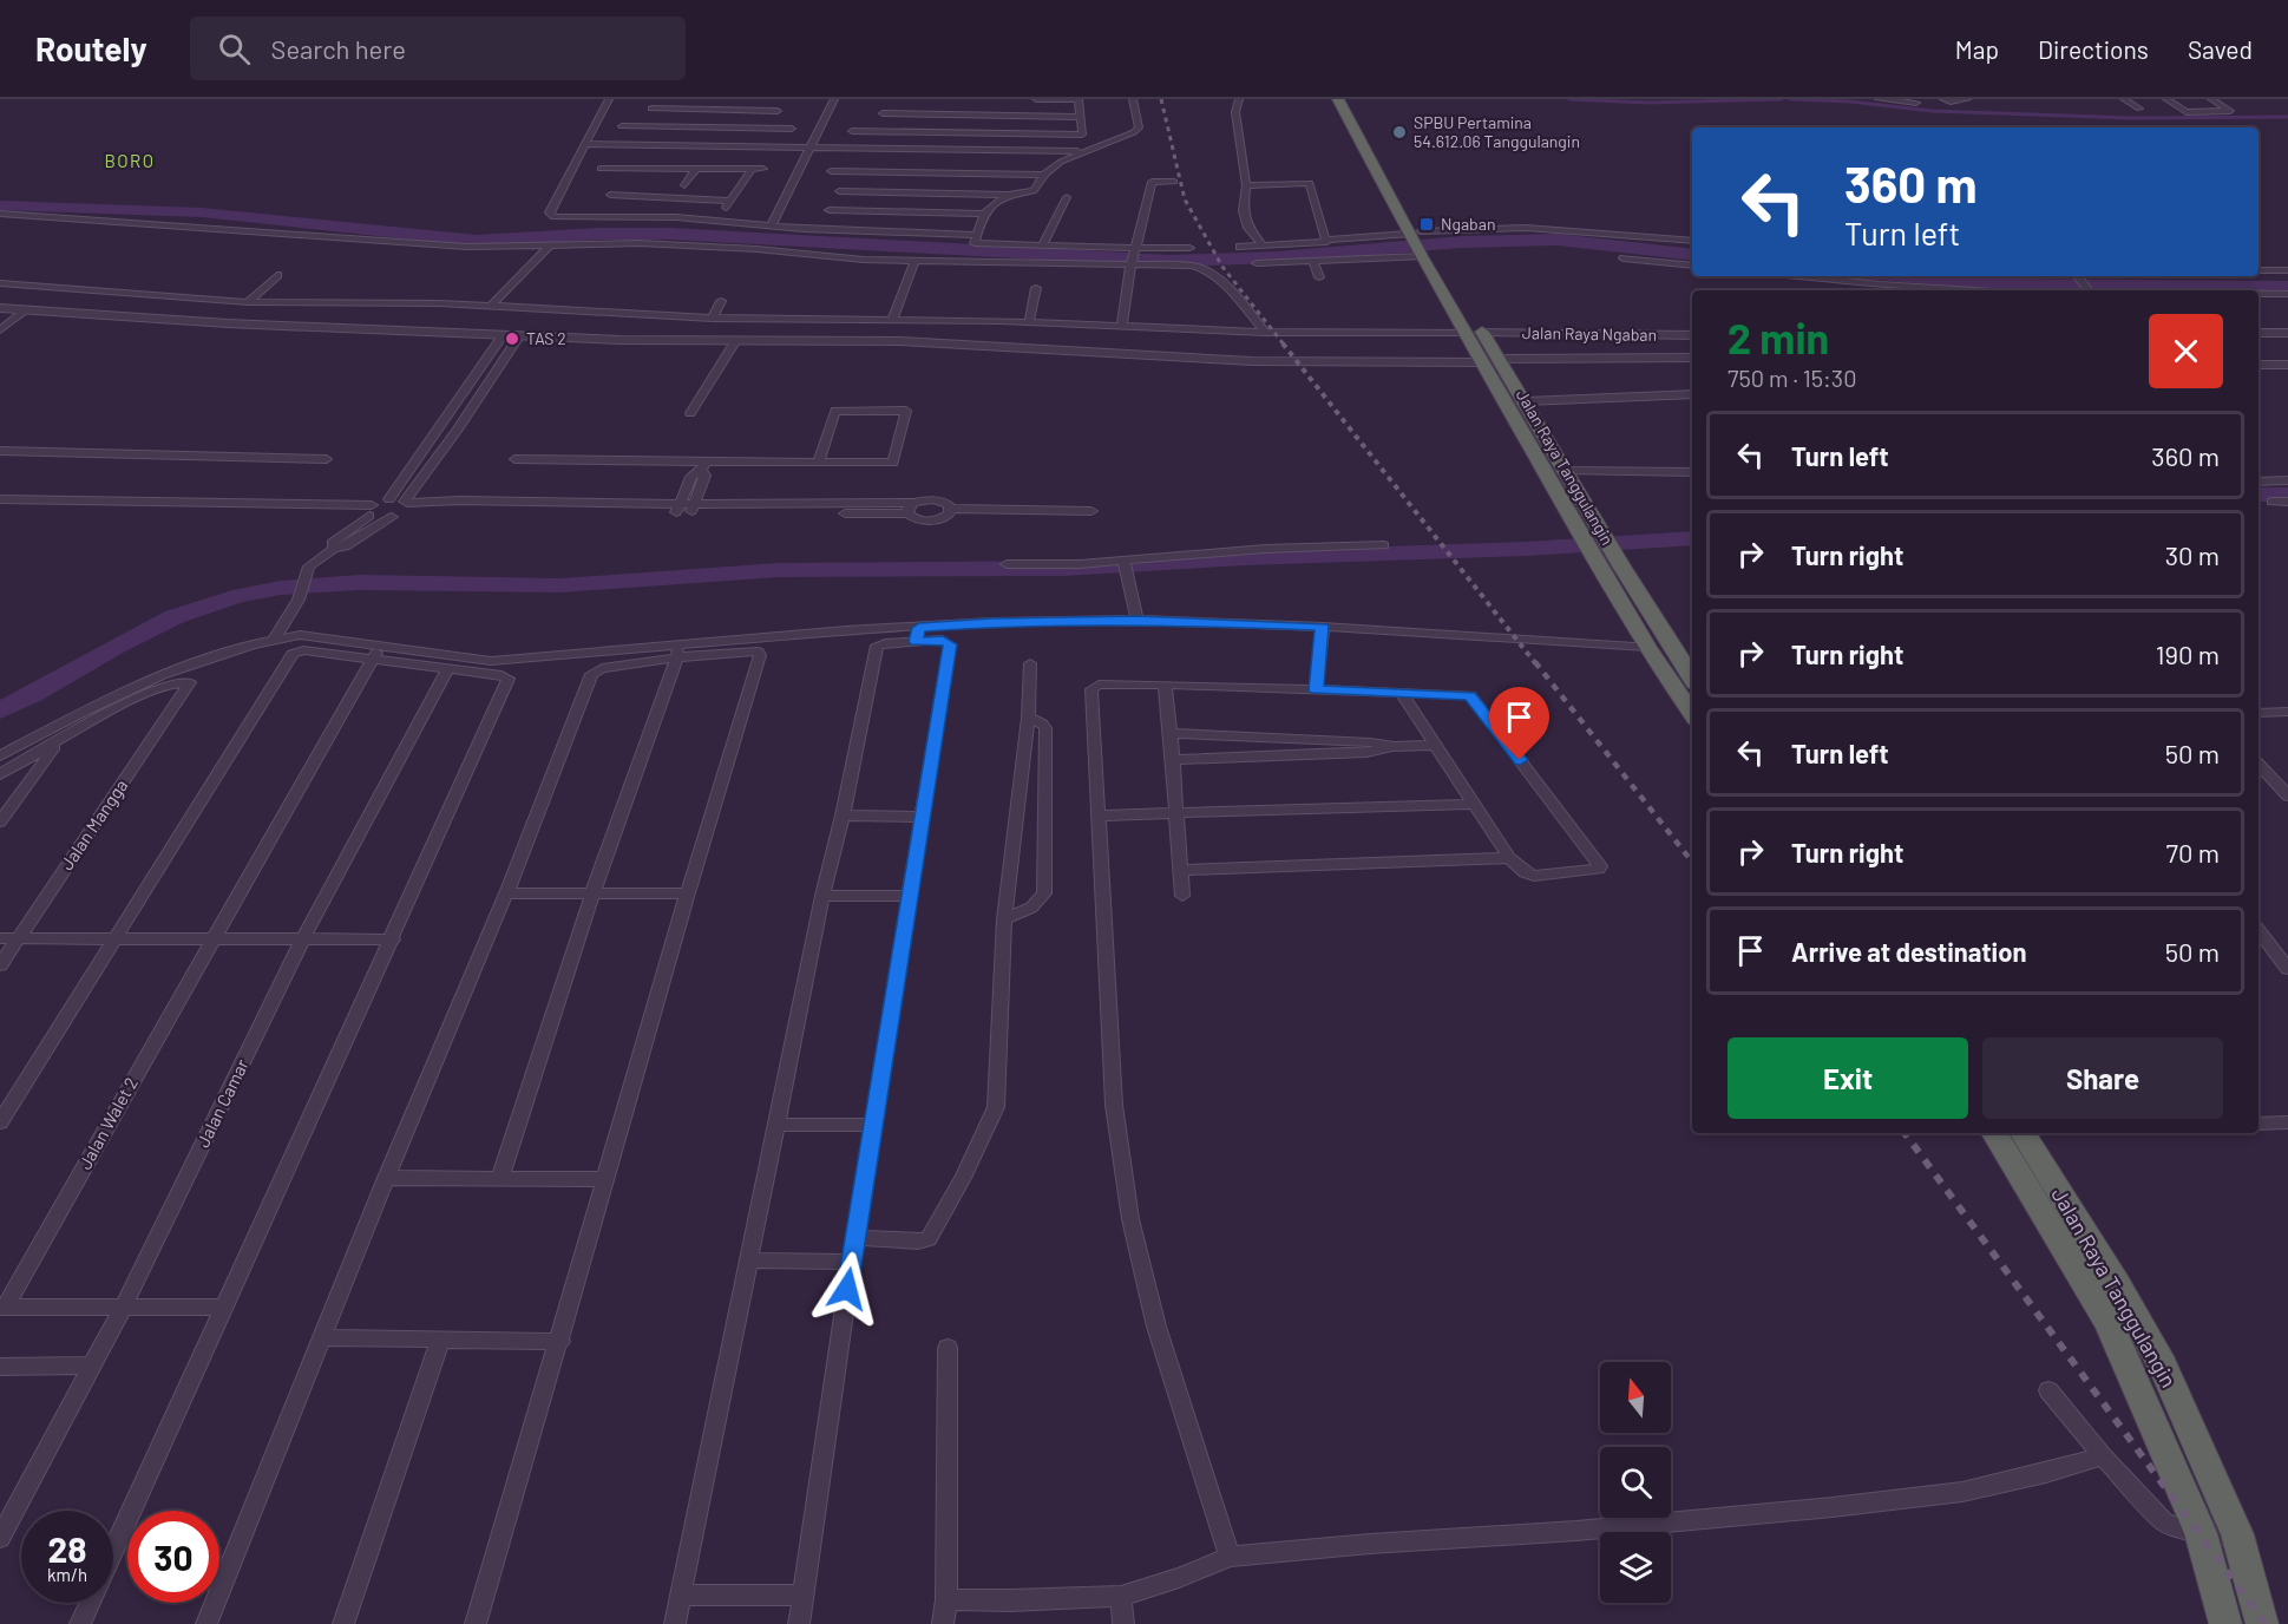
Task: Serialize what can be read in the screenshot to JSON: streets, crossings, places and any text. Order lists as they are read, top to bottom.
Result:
{
  "streets": {
    "highway": ["Jalan Raya Tanggulangin"],
    "street": [
      "Jalan Raya Ngaban",
      "Jalan Mangga",
      "Jalan Camar",
      "Jalan Walet 2"
    ]
  },
  "crossings": [
    ["Jalan Raya Ngaban", "Jalan Raya Tanggulangin"]
  ],
  "districts": ["BORO"],
  "places": {
    "other": ["SPBU Pertamina 54.612.06 Tanggulangin", "TAS 2"],
    "transit": ["Ngaban"]
  },
  "north": "top",
  "page": {
    "header": "Routely",
    "search": "Search here",
    "nav": ["Map", "Directions", "Saved"],
    "turn": ["360 m", "Turn left"],
    "heading": ["2 min", "750 m · 15:30"],
    "list": [
      {
        "name": "Turn left",
        "value": "360 m"
      },
      {
        "name": "Turn right",
        "value": "30 m"
      },
      {
        "name": "Turn right",
        "value": "190 m"
      },
      {
        "name": "Turn left",
        "value": "50 m"
      },
      {
        "name": "Turn right",
        "value": "70 m"
      },
      {
        "name": "Arrive at destination",
        "value": "50 m"
      }
    ],
    "buttons": ["Exit", "Share"],
    "speed": "28 km/h",
    "limit": "30"
  }
}
